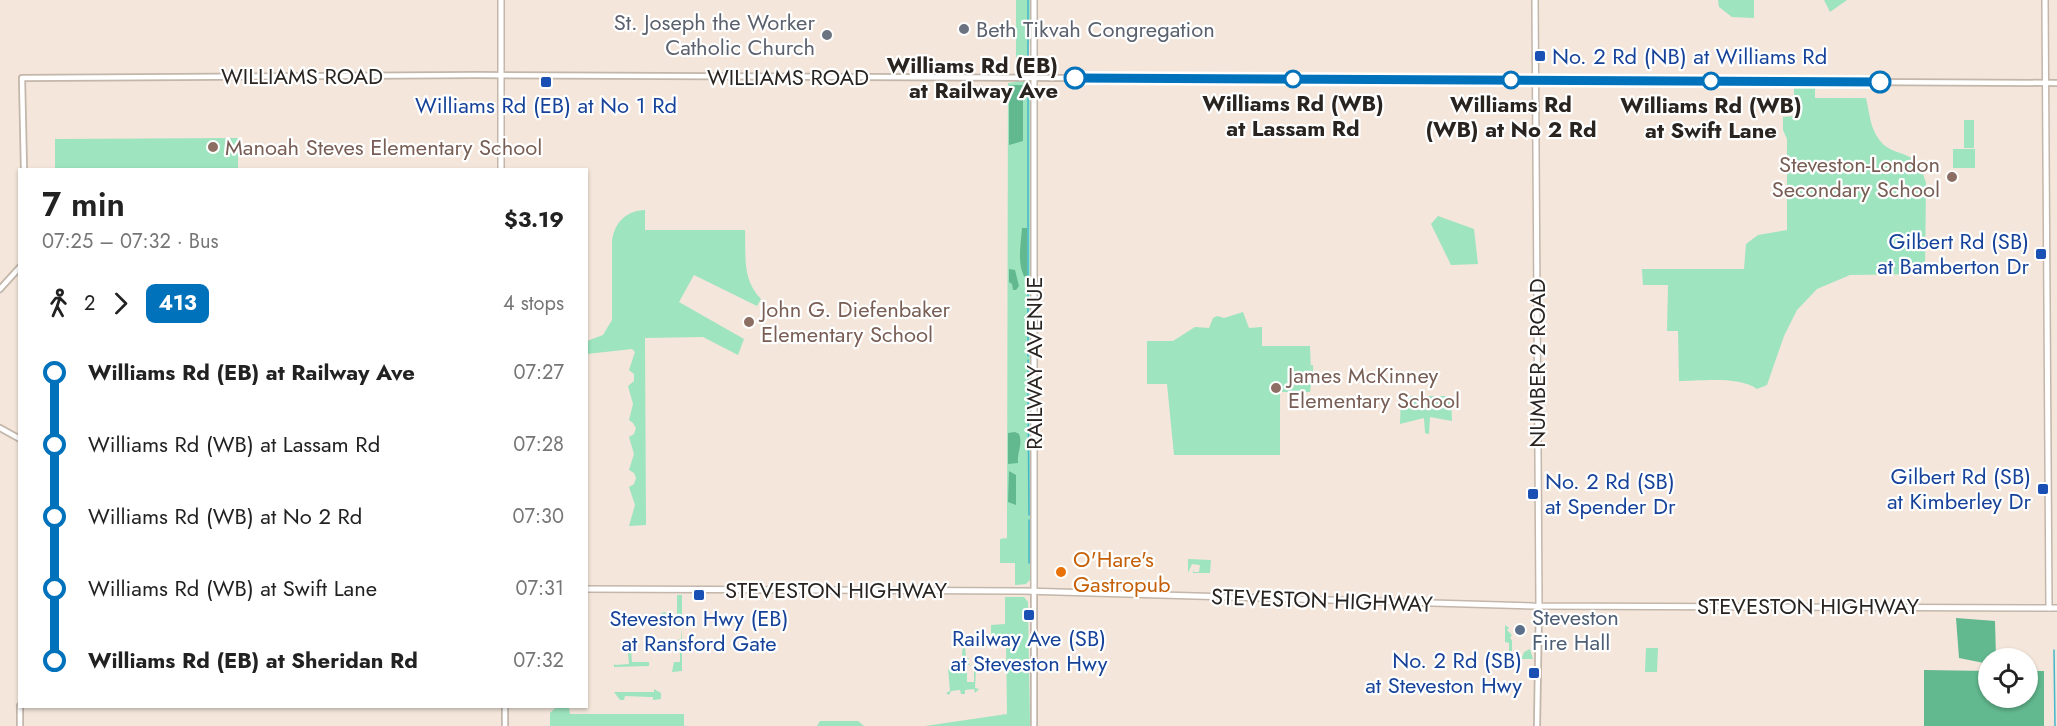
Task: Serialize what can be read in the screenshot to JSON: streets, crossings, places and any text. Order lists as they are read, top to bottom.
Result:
{
  "streets": {
    "main road": ["RAILWAY AVENUE", "NUMBER 2 ROAD", "STEVESTON HIGHWAY"],
    "street": ["WILLIAMS ROAD"]
  },
  "crossings": [
    ["WILLIAMS ROAD", "RAILWAY AVENUE"],
    ["WILLIAMS ROAD", "NUMBER 2 ROAD"],
    ["RAILWAY AVENUE", "STEVESTON HIGHWAY"],
    ["NUMBER 2 ROAD", "STEVESTON HIGHWAY"]
  ],
  "places": {
    "other": [
      "Beth Tikvah Congregation",
      "St. Joseph the Worker Catholic Church",
      "Williams Rd (EB) at Railway Ave",
      "Williams Rd (WB) at Lassam Rd",
      "Williams Rd (WB) at No 2 Rd",
      "Williams Rd (WB) at Swift Lane",
      "Manoah Steves Elementary School",
      "Steveston-London Secondary School",
      "John G. Diefenbaker Elementary School",
      "James McKinney Elementary School",
      "O'Hare's Gastropub",
      "Steveston Fire Hall"
    ],
    "transit": [
      "No. 2 Rd (NB) at Williams Rd",
      "Williams Rd (EB) at No 1 Rd",
      "Gilbert Rd (SB) at Bamberton Dr",
      "Gilbert Rd (SB) at Kimberley Dr",
      "No. 2 Rd (SB) at Spender Dr",
      "Steveston Hwy (EB) at Ransford Gate",
      "Railway Ave (SB) at Steveston Hwy",
      "No. 2 Rd (SB) at Steveston Hwy"
    ]
  },
  "lines": ["bus line 413"],
  "page": {
    "heading": ["7 min", "07:25 – 07:32 · Bus", "$3.19"],
    "legs": ["2", "413", "4 stops"],
    "list": [
      {
        "name": "Williams Rd (EB) at Railway Ave",
        "value": "07:27"
      },
      {
        "name": "Williams Rd (WB) at Lassam Rd",
        "value": "07:28"
      },
      {
        "name": "Williams Rd (WB) at No 2 Rd",
        "value": "07:30"
      },
      {
        "name": "Williams Rd (WB) at Swift Lane",
        "value": "07:31"
      },
      {
        "name": "Williams Rd (EB) at Sheridan Rd",
        "value": "07:32"
      }
    ]
  }
}
